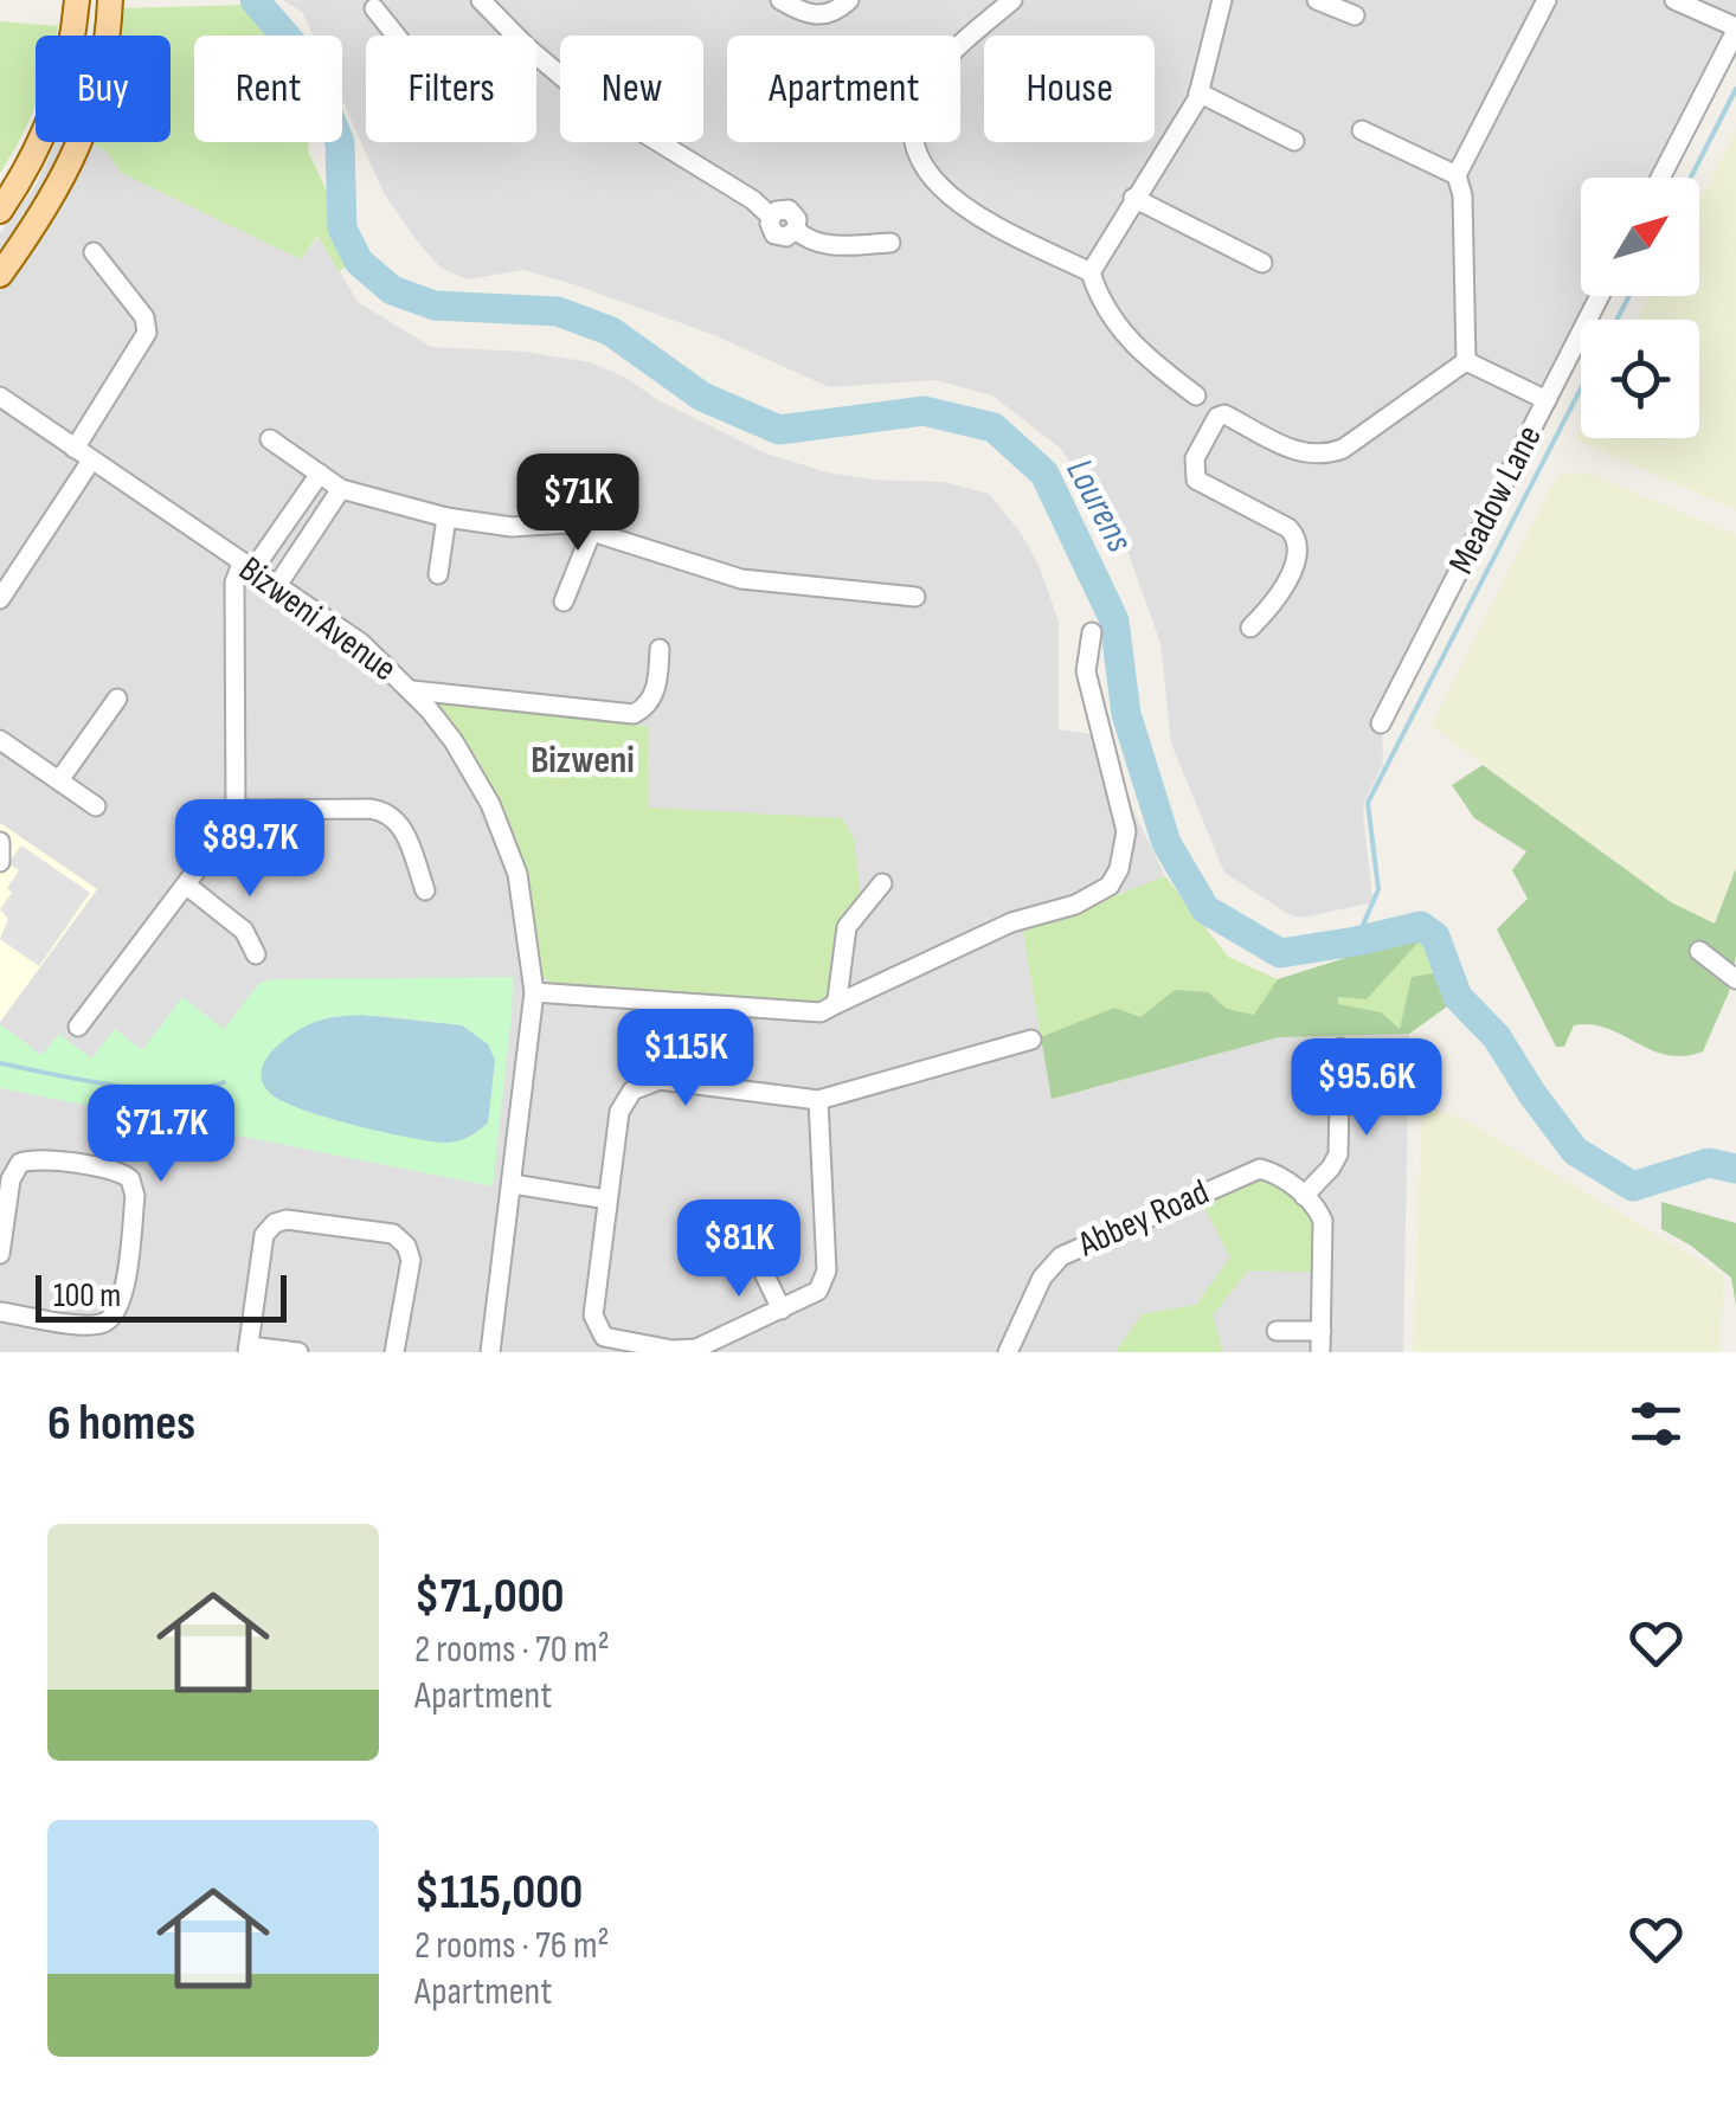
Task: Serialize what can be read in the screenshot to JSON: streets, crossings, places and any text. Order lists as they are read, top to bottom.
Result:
{
  "streets": {
    "street": ["Meadow Lane", "Bizweni Avenue", "Abbey Road"]
  },
  "districts": ["Bizweni"],
  "water": ["Lourens"],
  "scale_bar": "100 m",
  "north": "top right",
  "page": {
    "chip": [
      "Buy",
      "Rent",
      "Filters",
      "New",
      "Apartment",
      "House"
    ],
    "price": [
      "$71K",
      "$89.7K",
      "$115K",
      "$95.6K",
      "$71.7K",
      "$81K"
    ],
    "scale": "100 m",
    "heading": "6 homes",
    "list": [
      {
        "name": "$71,000",
        "note": "2 rooms · 70 m² · Apartment"
      },
      {
        "name": "$115,000",
        "note": "2 rooms · 76 m² · Apartment"
      }
    ]
  }
}
